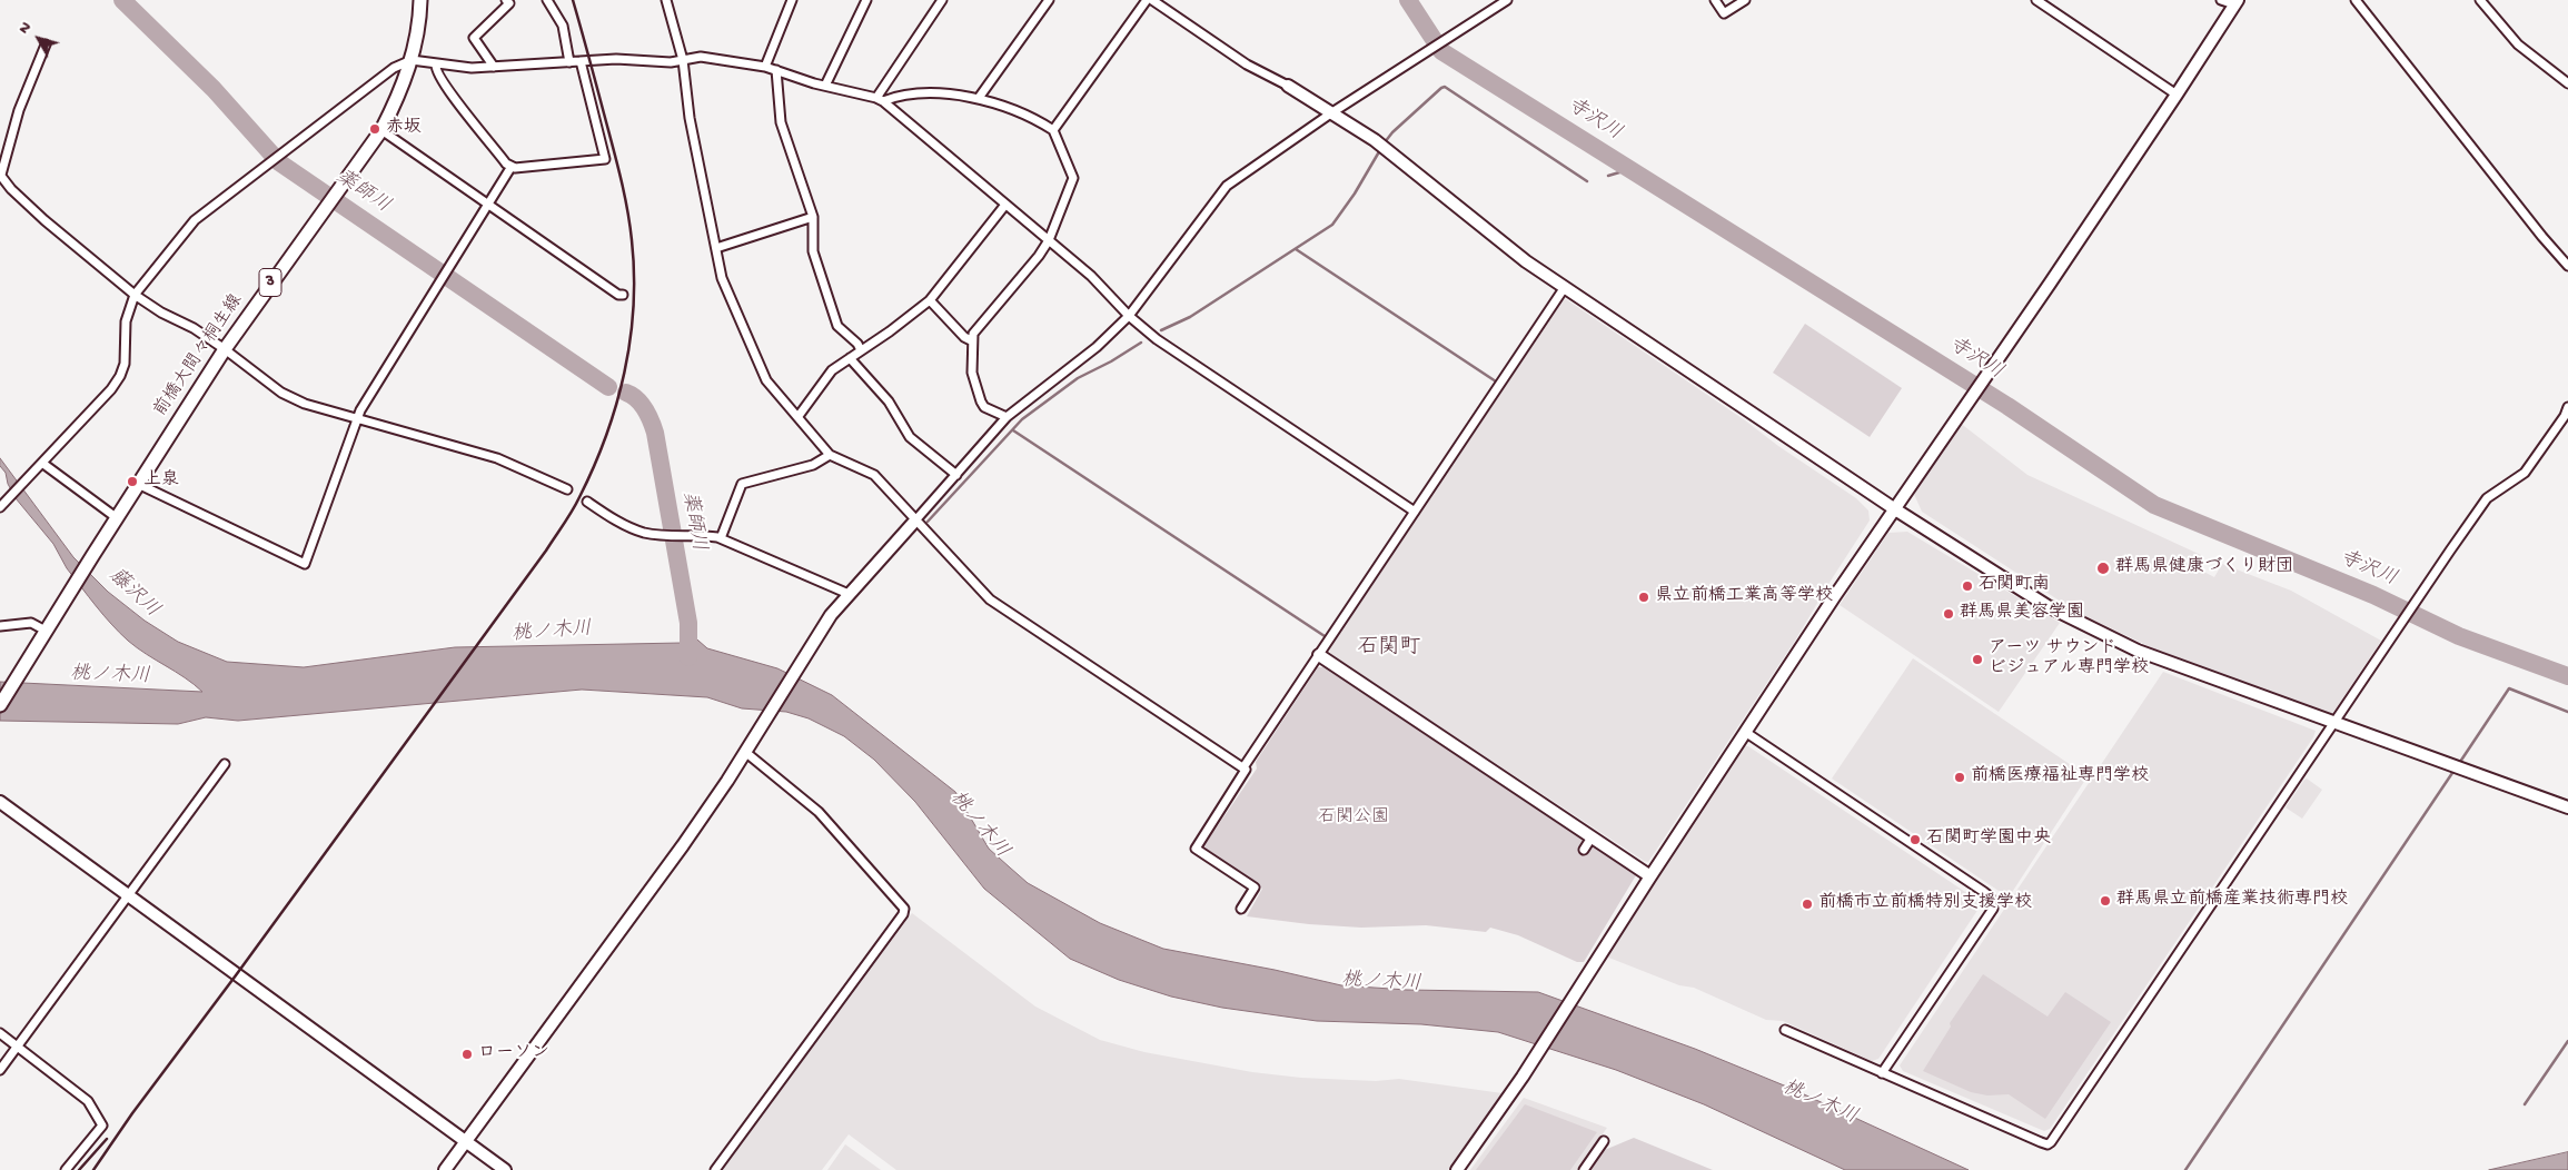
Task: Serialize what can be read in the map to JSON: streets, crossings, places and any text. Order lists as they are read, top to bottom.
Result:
{
  "streets": {
    "main road": ["3", "前橋大間々桐生線"]
  },
  "crossings": [
    ["3", "前橋大間々桐生線"]
  ],
  "districts": ["石関町"],
  "water": [
    "寺沢川",
    "薬師川",
    "藤沢川",
    "桃ノ木川"
  ],
  "parks": ["石関公園"],
  "places": [
    "赤坂",
    "上泉",
    "群馬県健康づくり財団",
    "石関町南",
    "県立前橋工業高等学校",
    "群馬県美容学園",
    "アーツ サウンド ビジュアル専門学校",
    "前橋医療福祉専門学校",
    "石関町学園中央",
    "群馬県立前橋産業技術専門校",
    "前橋市立前橋特別支援学校",
    "ローソン"
  ],
  "north": "top left"
}
